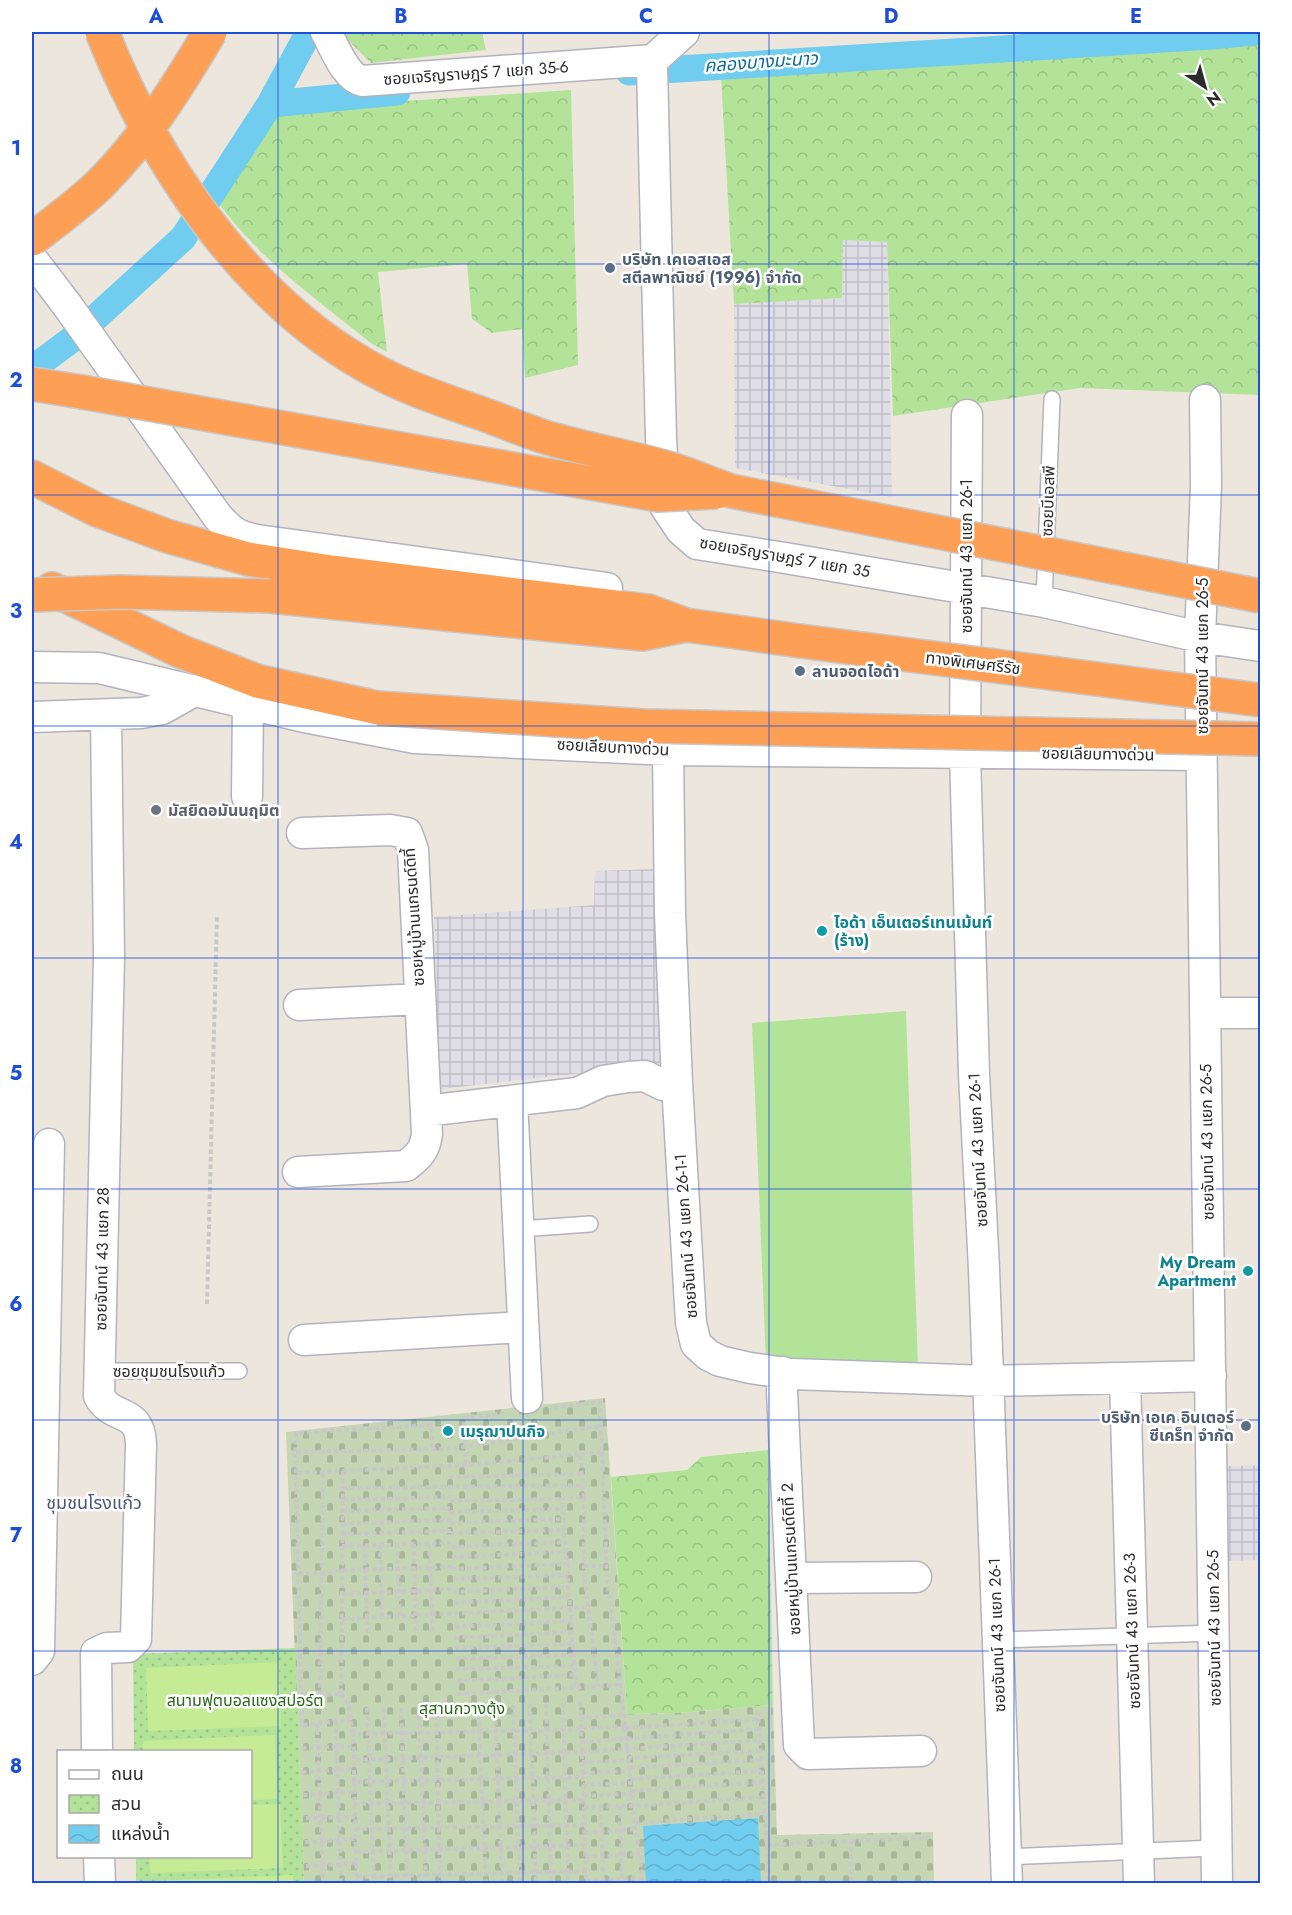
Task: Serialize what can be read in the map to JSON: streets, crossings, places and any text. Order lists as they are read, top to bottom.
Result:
{
  "streets": {
    "highway": ["ทางพิเศษศรีรัช"],
    "street": [
      "ซอยเจริญราษฎร์ 7 แยก 35-6",
      "ซอยจันทน์ 43 แยก 26-1",
      "ซอยเจริญราษฎร์ 7 แยก 35",
      "ซอยจันทน์ 43 แยก 26-5",
      "ซอยเลียบทางด่วน",
      "ซอยหมู่บ้านแกรนด์ดิที้",
      "ซอยจันทน์ 43 แยก 26-1-1",
      "ซอยจันทน์ 43 แยก 28",
      "ซอยหมู่บ้านแกรนด์ดิที้ 2",
      "ซอยจันทน์ 43 แยก 26-3"
    ],
    "lane": ["ซอยบีเอสพี", "ซอยชุมชนโรงแก้ว"]
  },
  "crossings": [
    ["ซอยเจริญราษฎร์ 7 แยก 35-6", "ซอยเจริญราษฎร์ 7 แยก 35"],
    ["ซอยบีเอสพี", "ซอยเจริญราษฎร์ 7 แยก 35"],
    ["ซอยจันทน์ 43 แยก 26-1", "ซอยเจริญราษฎร์ 7 แยก 35"],
    ["ซอยจันทน์ 43 แยก 26-1", "ซอยเลียบทางด่วน"],
    ["ซอยจันทน์ 43 แยก 26-1", "ซอยจันทน์ 43 แยก 26-1-1"],
    ["ซอยเจริญราษฎร์ 7 แยก 35", "ซอยจันทน์ 43 แยก 26-5"],
    ["ซอยจันทน์ 43 แยก 26-5", "ซอยเลียบทางด่วน"],
    ["ซอยจันทน์ 43 แยก 26-5", "ซอยจันทน์ 43 แยก 26-1-1"],
    ["ซอยเลียบทางด่วน", "ซอยจันทน์ 43 แยก 26-1-1"],
    ["ซอยจันทน์ 43 แยก 26-1-1", "ซอยหมู่บ้านแกรนด์ดิที้ 2"],
    ["ซอยจันทน์ 43 แยก 26-1-1", "ซอยจันทน์ 43 แยก 26-3"],
    ["ซอยจันทน์ 43 แยก 28", "ซอยชุมชนโรงแก้ว"]
  ],
  "districts": ["ชุมชนโรงแก้ว"],
  "water": ["คลองบางมะนาว"],
  "parks": ["สนามฟุตบอลแซงสปอร์ต", "สุสานกวางตุ้ง"],
  "places": [
    "บริษัท เคเอสเอส สตีลพาณิชย์ (1996) จำกัด",
    "ลานจอดไอด้า",
    "มัสยิดอมันนฤมิต",
    "ไอด้า เอ็นเตอร์เทนเม้นท์ (ร้าง)",
    "My Dream Apartment",
    "บริษัท เอเค อินเตอร์ ซีเคร็ท จำกัด",
    "เมรุฌาปนกิจ"
  ],
  "legend": ["ถนน", "สวน", "แหล่งน้ำ"],
  "north": "bottom right",
  "grid": {
    "columns": [
      "A",
      "B",
      "C",
      "D",
      "E"
    ],
    "rows": [
      "1",
      "2",
      "3",
      "4",
      "5",
      "6",
      "7",
      "8"
    ]
  }
}
